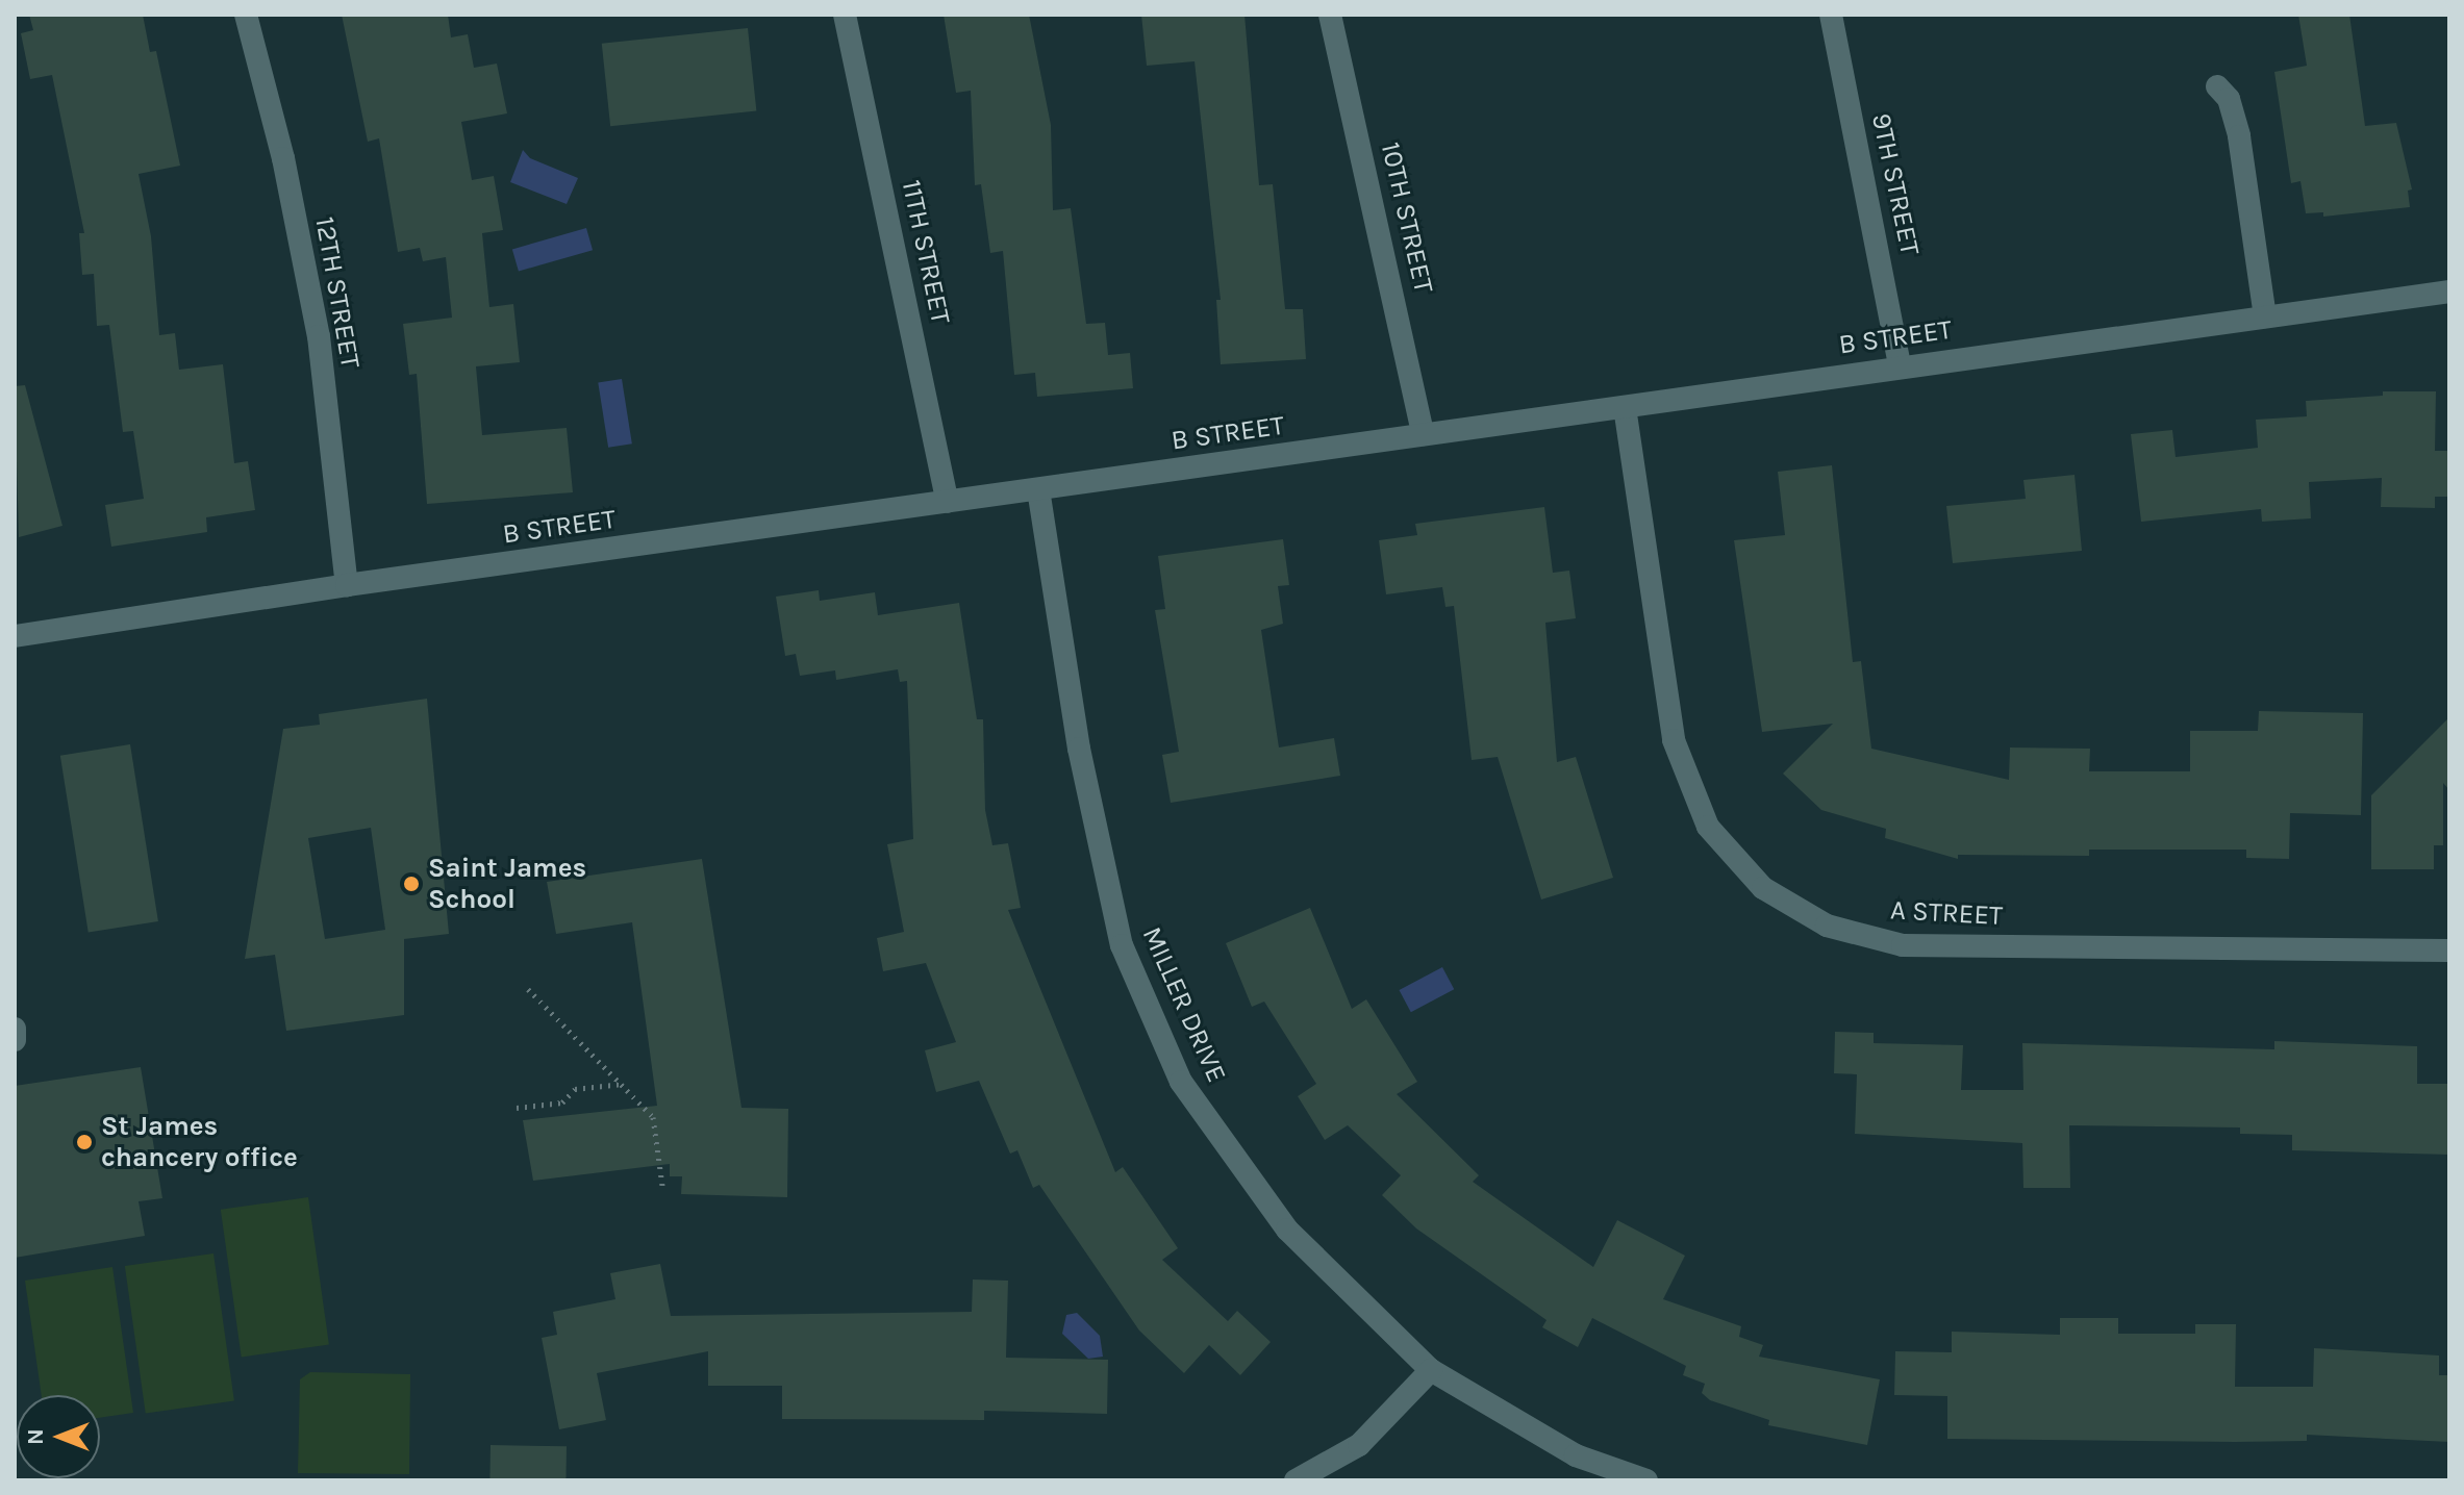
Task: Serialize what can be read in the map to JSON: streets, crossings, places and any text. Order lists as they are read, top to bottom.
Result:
{
  "streets": {
    "street": [
      "9TH STREET",
      "10TH STREET",
      "11TH STREET",
      "12TH STREET",
      "B STREET",
      "A STREET",
      "MILLER DRIVE"
    ]
  },
  "crossings": [
    ["9TH STREET", "B STREET"],
    ["10TH STREET", "B STREET"],
    ["11TH STREET", "B STREET"],
    ["12TH STREET", "B STREET"],
    ["B STREET", "A STREET"],
    ["B STREET", "MILLER DRIVE"]
  ],
  "places": ["Saint James School", "St James chancery office"],
  "north": "left"
}
